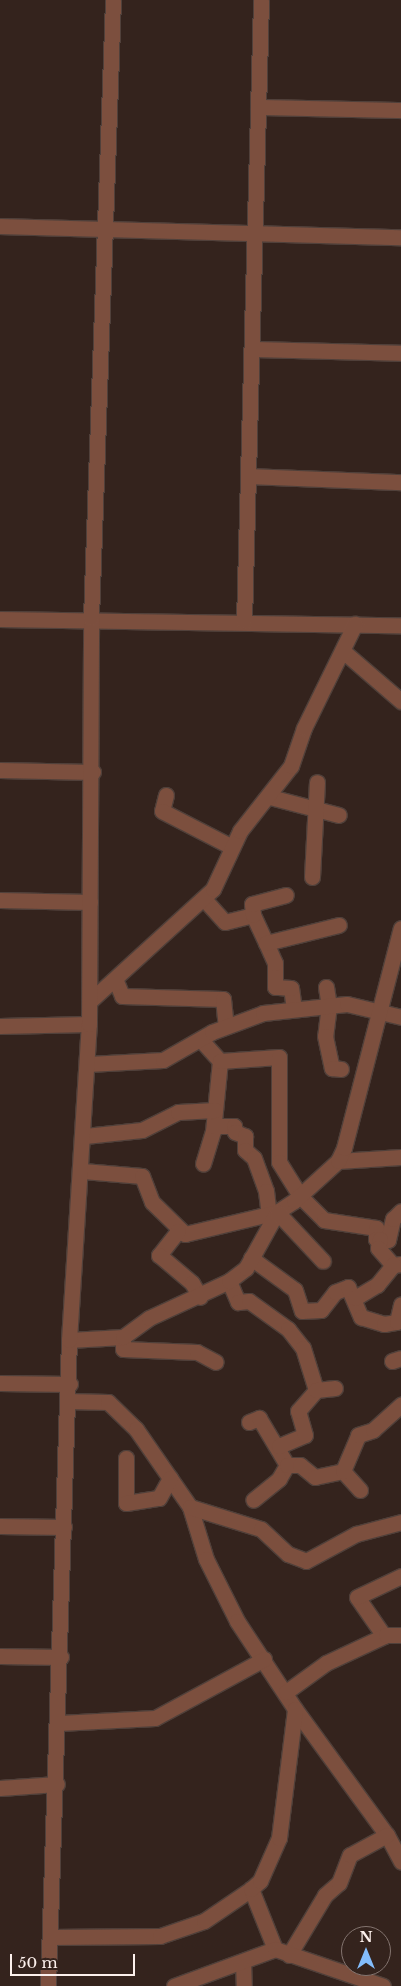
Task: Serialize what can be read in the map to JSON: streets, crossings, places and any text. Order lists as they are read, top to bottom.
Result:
{
  "scale_bar": "50 m",
  "north": "top"
}
